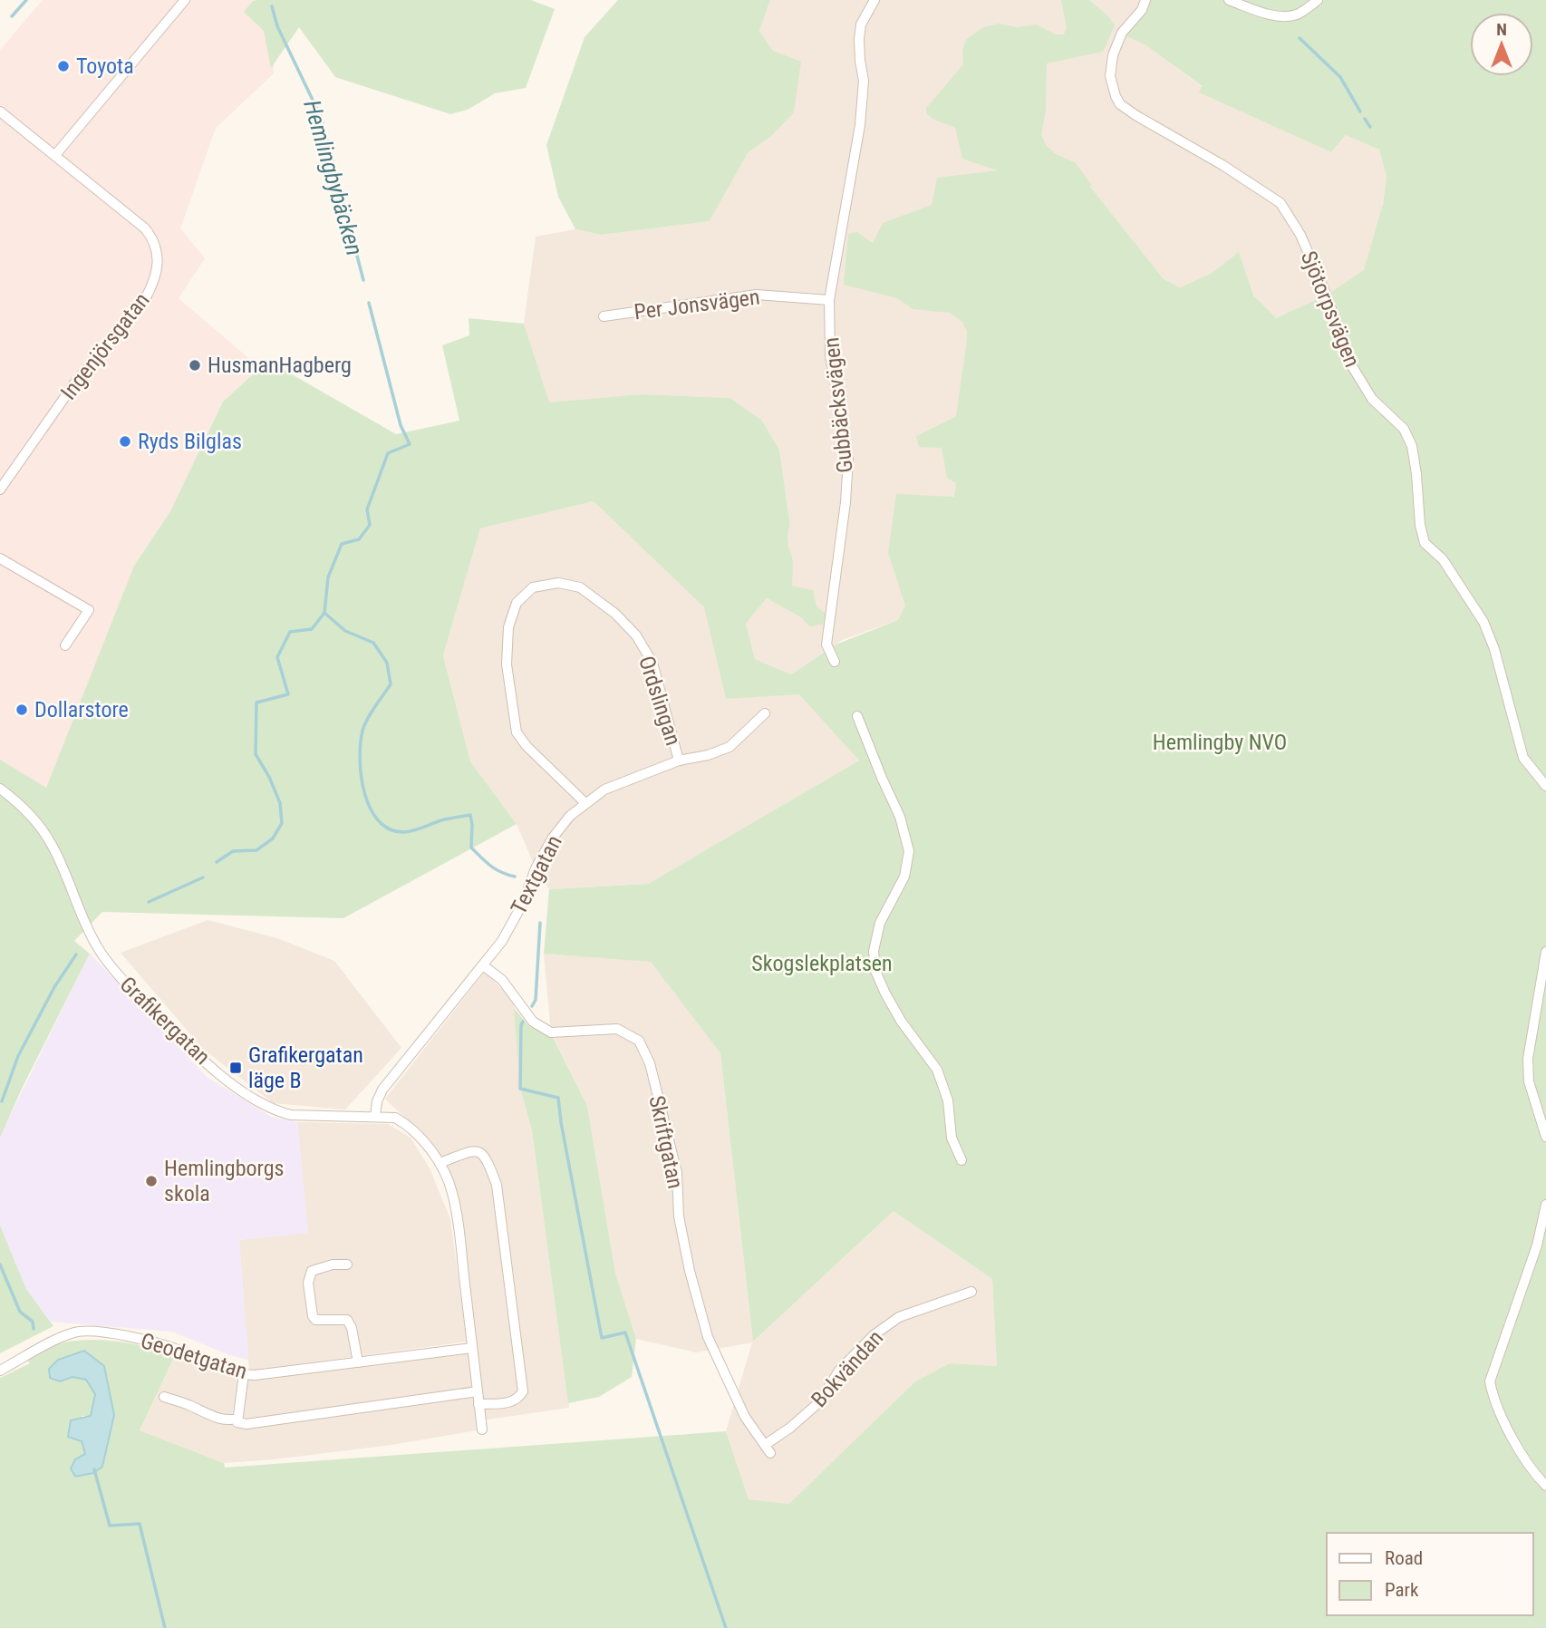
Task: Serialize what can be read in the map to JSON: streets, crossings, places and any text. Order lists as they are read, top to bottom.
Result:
{
  "streets": {
    "street": [
      "Per Jonsvägen",
      "Sjötorpsvägen",
      "Ingenjörsgatan",
      "Gubbäcksvägen",
      "Ordslingan",
      "Textgatan",
      "Grafikergatan",
      "Skriftgatan",
      "Geodetgatan",
      "Bokvändan"
    ]
  },
  "crossings": [
    ["Per Jonsvägen", "Gubbäcksvägen"],
    ["Ordslingan", "Textgatan"],
    ["Textgatan", "Grafikergatan"],
    ["Textgatan", "Skriftgatan"],
    ["Grafikergatan", "Geodetgatan"],
    ["Skriftgatan", "Bokvändan"]
  ],
  "water": ["Hemlingbybäcken"],
  "parks": ["Hemlingby NVO", "Skogslekplatsen"],
  "places": {
    "other": [
      "Toyota",
      "HusmanHagberg",
      "Ryds Bilglas",
      "Dollarstore",
      "Hemlingborgs skola"
    ],
    "transit": ["Grafikergatan läge B"]
  },
  "legend": ["Road", "Park"],
  "north": "top"
}
